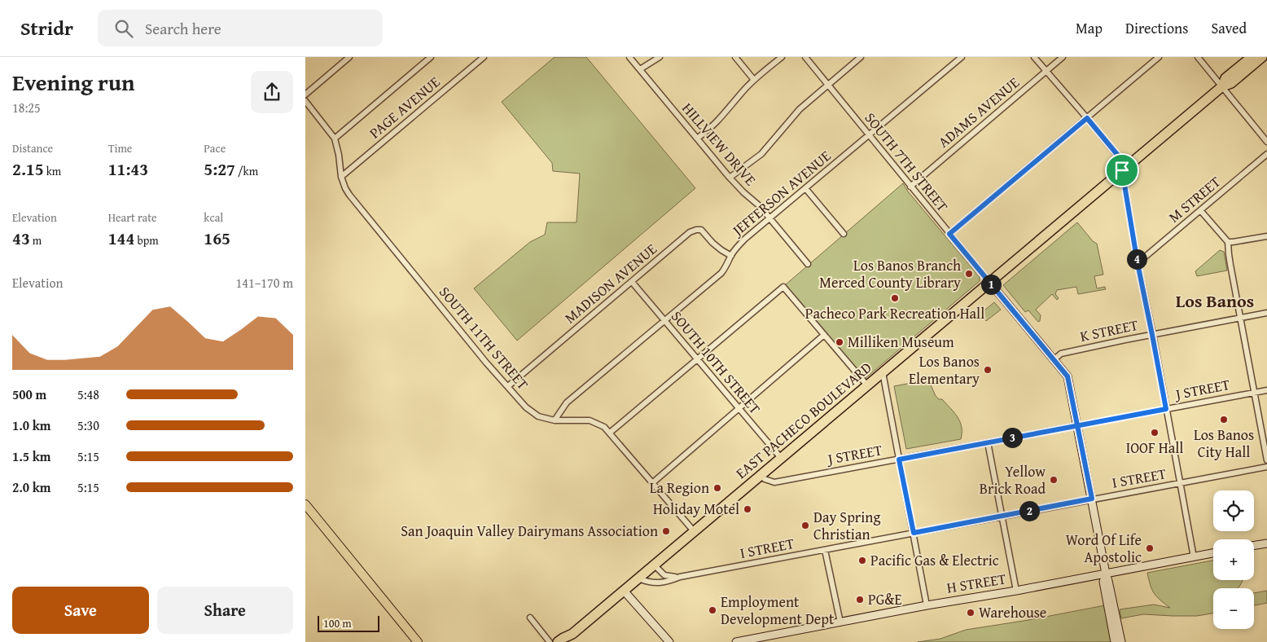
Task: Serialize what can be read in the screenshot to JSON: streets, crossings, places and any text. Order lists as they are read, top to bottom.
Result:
{
  "streets": {
    "highway": ["EAST PACHECO BOULEVARD"],
    "street": [
      "PAGE AVENUE",
      "ADAMS AVENUE",
      "HILLVIEW DRIVE",
      "SOUTH 7TH STREET",
      "JEFFERSON AVENUE",
      "M STREET",
      "MADISON AVENUE",
      "K STREET",
      "SOUTH 11TH STREET",
      "SOUTH 10TH STREET",
      "J STREET",
      "I STREET",
      "H STREET"
    ]
  },
  "crossings": [
    ["PAGE AVENUE", "SOUTH 11TH STREET"],
    ["ADAMS AVENUE", "SOUTH 7TH STREET"],
    ["HILLVIEW DRIVE", "JEFFERSON AVENUE"],
    ["SOUTH 7TH STREET", "JEFFERSON AVENUE"],
    ["SOUTH 7TH STREET", "EAST PACHECO BOULEVARD"],
    ["JEFFERSON AVENUE", "MADISON AVENUE"],
    ["JEFFERSON AVENUE", "SOUTH 11TH STREET"],
    ["JEFFERSON AVENUE", "SOUTH 10TH STREET"],
    ["MADISON AVENUE", "SOUTH 11TH STREET"],
    ["MADISON AVENUE", "SOUTH 10TH STREET"],
    ["SOUTH 11TH STREET", "EAST PACHECO BOULEVARD"],
    ["SOUTH 10TH STREET", "EAST PACHECO BOULEVARD"],
    ["J STREET", "EAST PACHECO BOULEVARD"],
    ["EAST PACHECO BOULEVARD", "I STREET"]
  ],
  "districts": ["Los Banos"],
  "places": [
    "Los Banos Branch Merced County Library",
    "Pacheco Park Recreation Hall",
    "Milliken Museum",
    "Los Banos Elementary",
    "Los Banos City Hall",
    "IOOF Hall",
    "Yellow Brick Road",
    "La Region",
    "Holiday Motel",
    "Day Spring Christian",
    "San Joaquin Valley Dairymans Association",
    "Word Of Life Apostolic",
    "Pacific Gas & Electric",
    "PG&E",
    "Employment Development Dept",
    "Warehouse"
  ],
  "scale_bar": "100 m",
  "page": {
    "header": "Stridr",
    "search": "Search here",
    "nav": ["Map", "Directions", "Saved"],
    "heading": ["Evening run", "18:25"],
    "stats": [
      ["Distance", "2.15 km"],
      ["Time", "11:43"],
      ["Pace", "5:27 /km"],
      ["Elevation", "43 m"],
      ["Heart rate", "144 bpm"],
      ["kcal", "165"]
    ],
    "pins": [
      "4",
      "1",
      "3",
      "2"
    ],
    "chart": ["Elevation", "141–170 m"],
    "list": [
      {
        "name": "500 m",
        "note": "5:48"
      },
      {
        "name": "1.0 km",
        "note": "5:30"
      },
      {
        "name": "1.5 km",
        "note": "5:15"
      },
      {
        "name": "2.0 km",
        "note": "5:15"
      }
    ],
    "map_buttons": ["+", "−"],
    "buttons": ["Save", "Share"],
    "scale": "100 m"
  }
}
